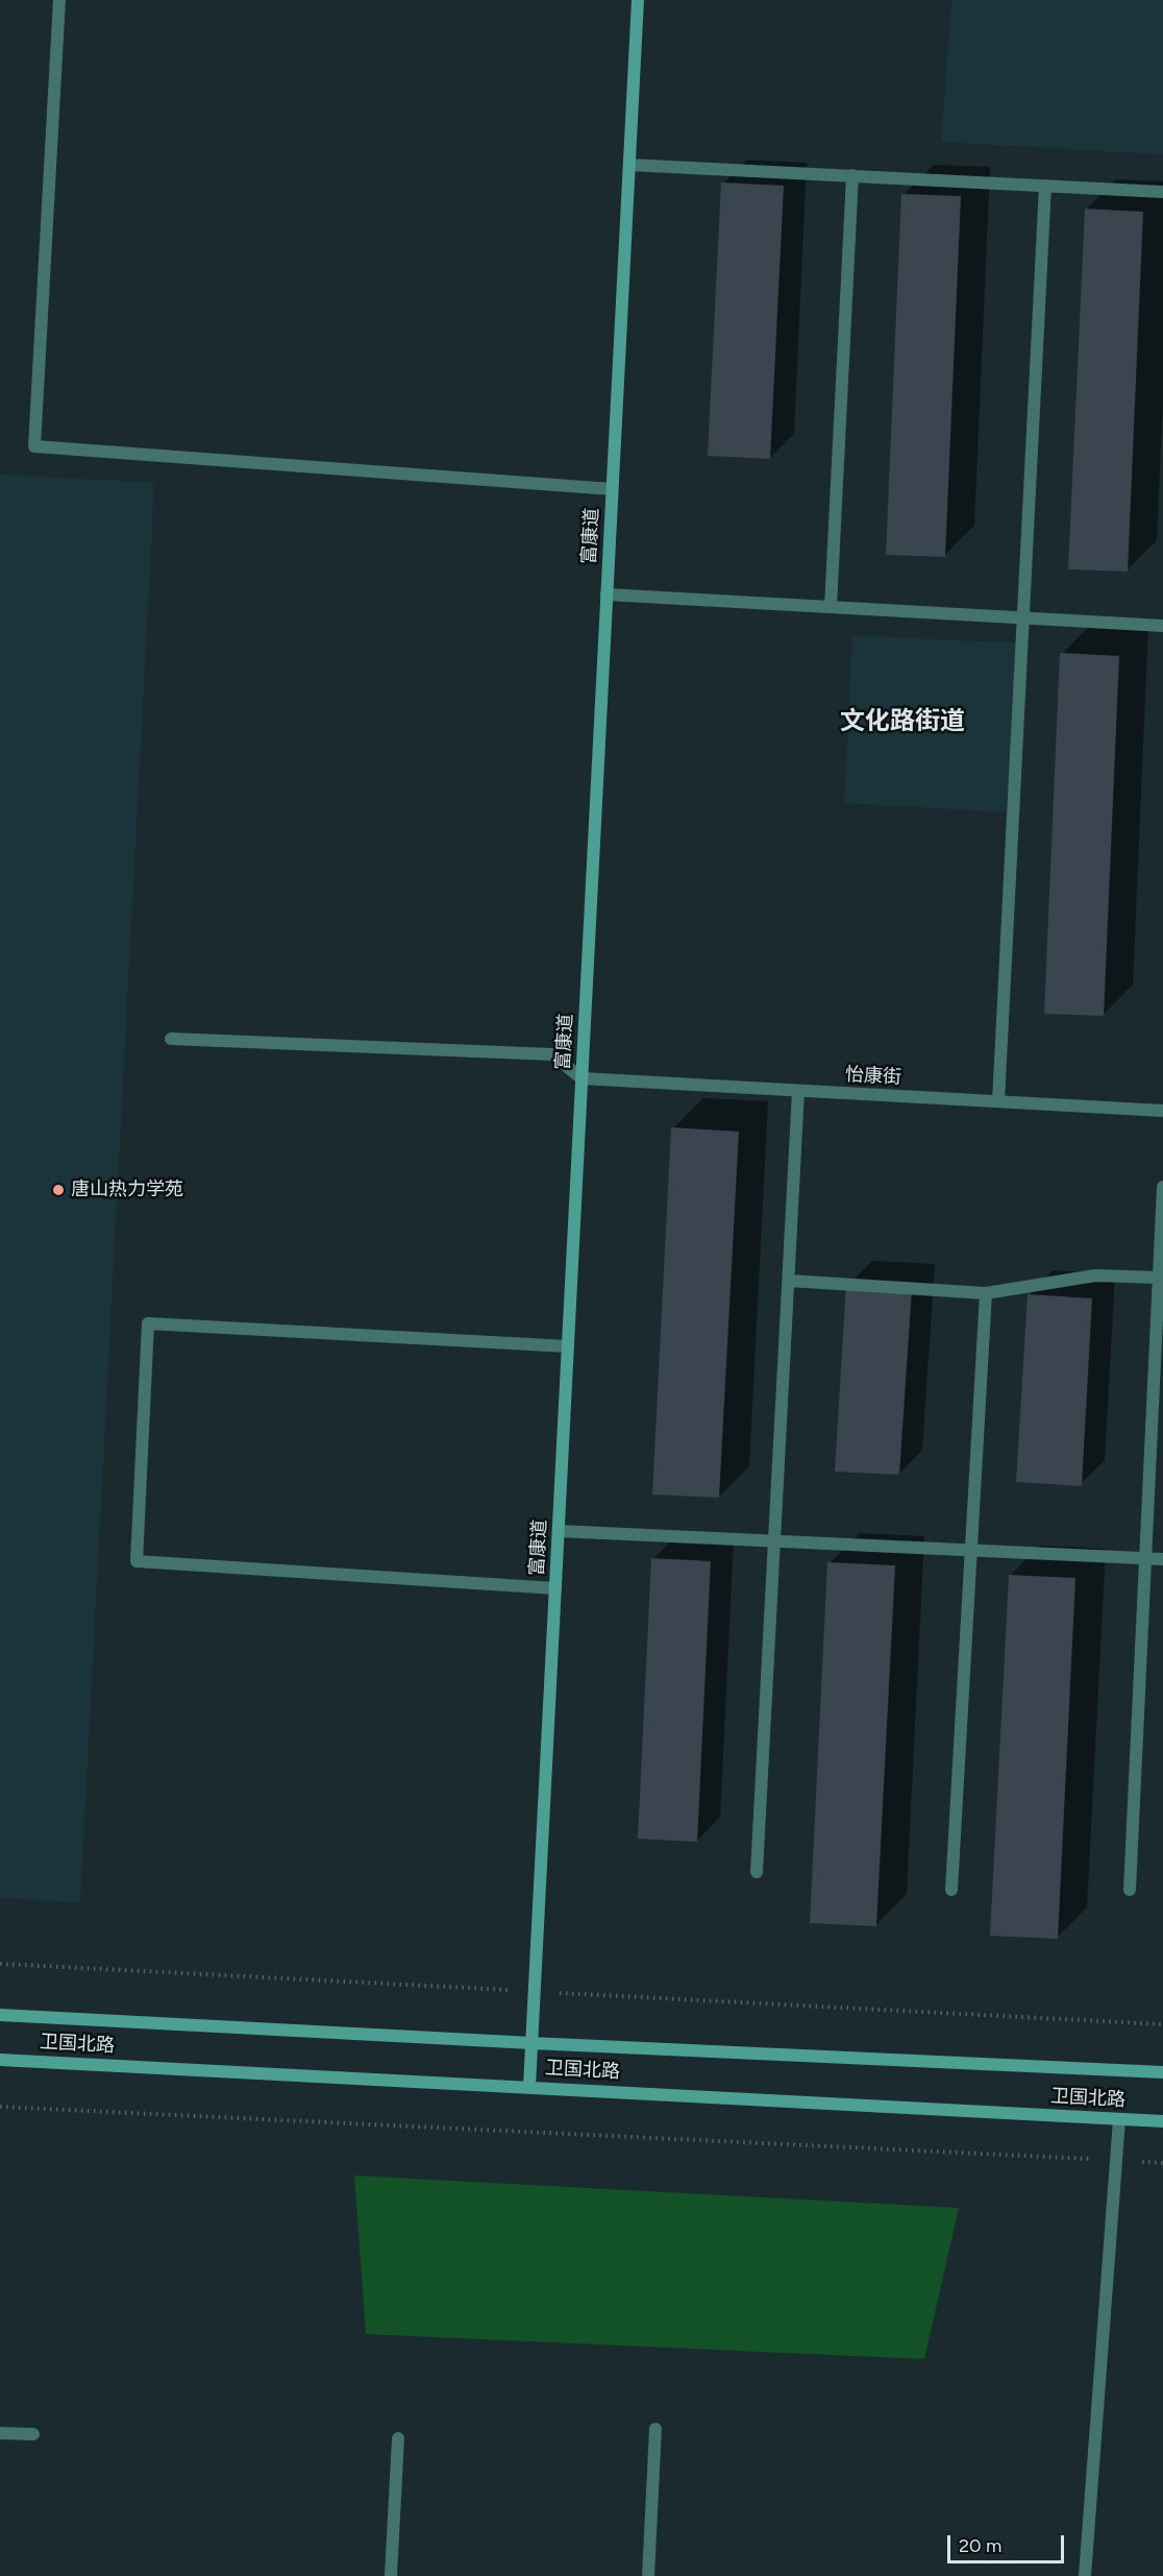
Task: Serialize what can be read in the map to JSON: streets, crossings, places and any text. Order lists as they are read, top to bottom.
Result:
{
  "streets": {
    "main road": ["富康道", "卫国北路"],
    "street": ["怡康街"]
  },
  "crossings": [
    ["富康道", "怡康街"],
    ["富康道", "卫国北路"]
  ],
  "districts": ["文化路街道"],
  "places": ["唐山热力学苑"],
  "scale_bar": "20 m"
}
